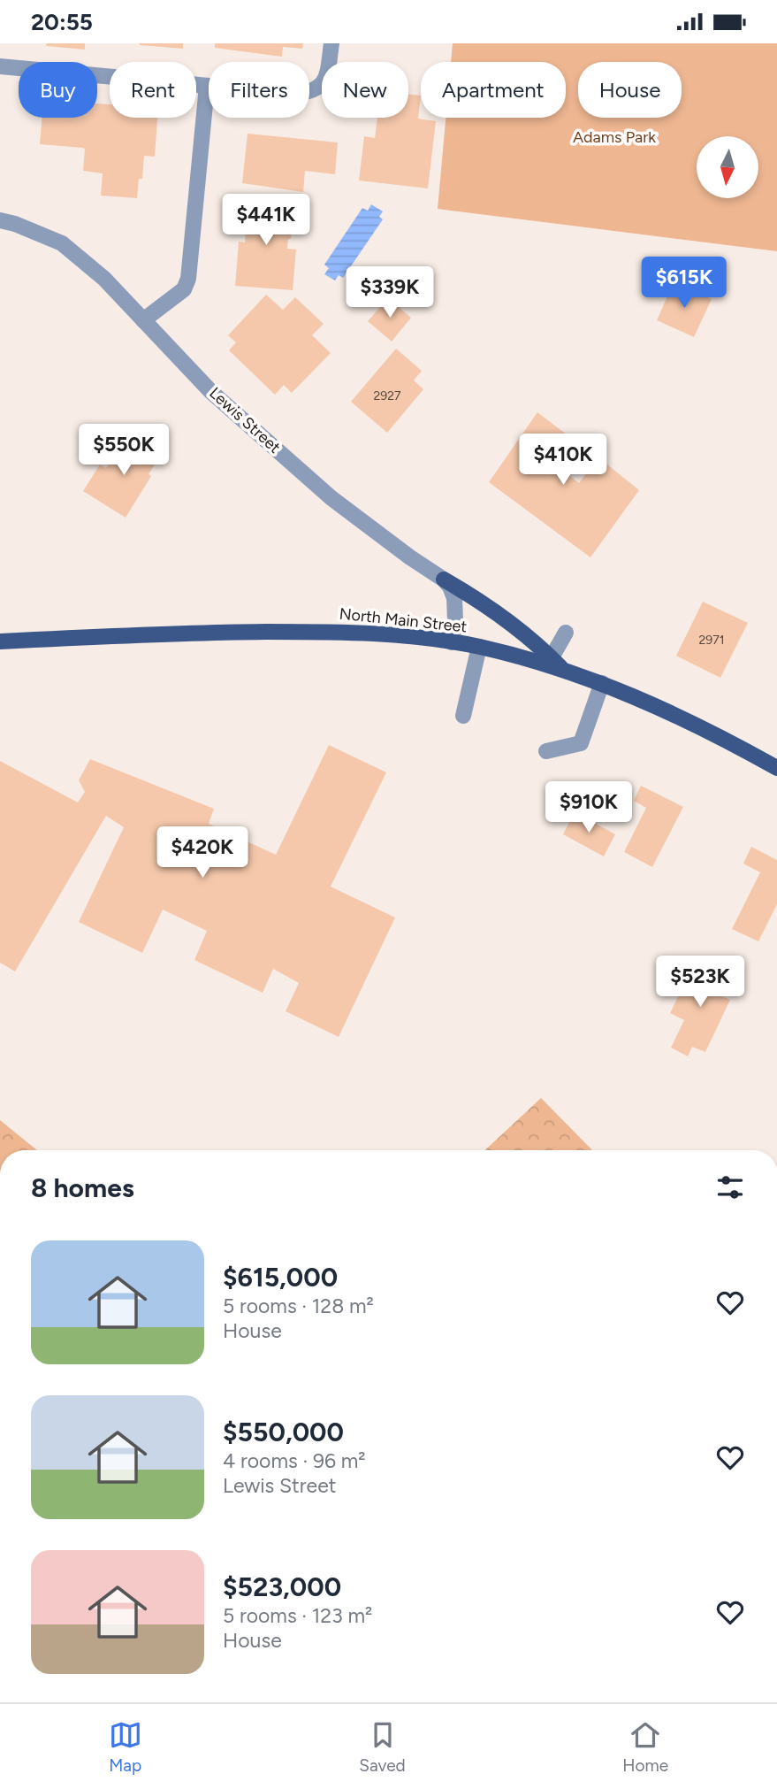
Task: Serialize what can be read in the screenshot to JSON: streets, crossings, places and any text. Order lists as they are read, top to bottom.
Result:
{
  "streets": {
    "main road": ["North Main Street"],
    "street": ["Lewis Street"]
  },
  "parks": ["Adams Park"],
  "house_numbers": ["2927", "2971"],
  "north": "bottom",
  "page": {
    "status": "20:55",
    "chip": [
      "Buy",
      "Rent",
      "Filters",
      "New",
      "Apartment",
      "House"
    ],
    "price": [
      "$441K",
      "$615K",
      "$339K",
      "$550K",
      "$410K",
      "$910K",
      "$420K",
      "$523K"
    ],
    "heading": "8 homes",
    "list": [
      {
        "name": "$615,000",
        "note": "5 rooms · 128 m² · House"
      },
      {
        "name": "$550,000",
        "note": "4 rooms · 96 m² · Lewis Street"
      },
      {
        "name": "$523,000",
        "note": "5 rooms · 123 m² · House"
      }
    ],
    "tabs": ["Map", "Saved", "Home"]
  }
}
